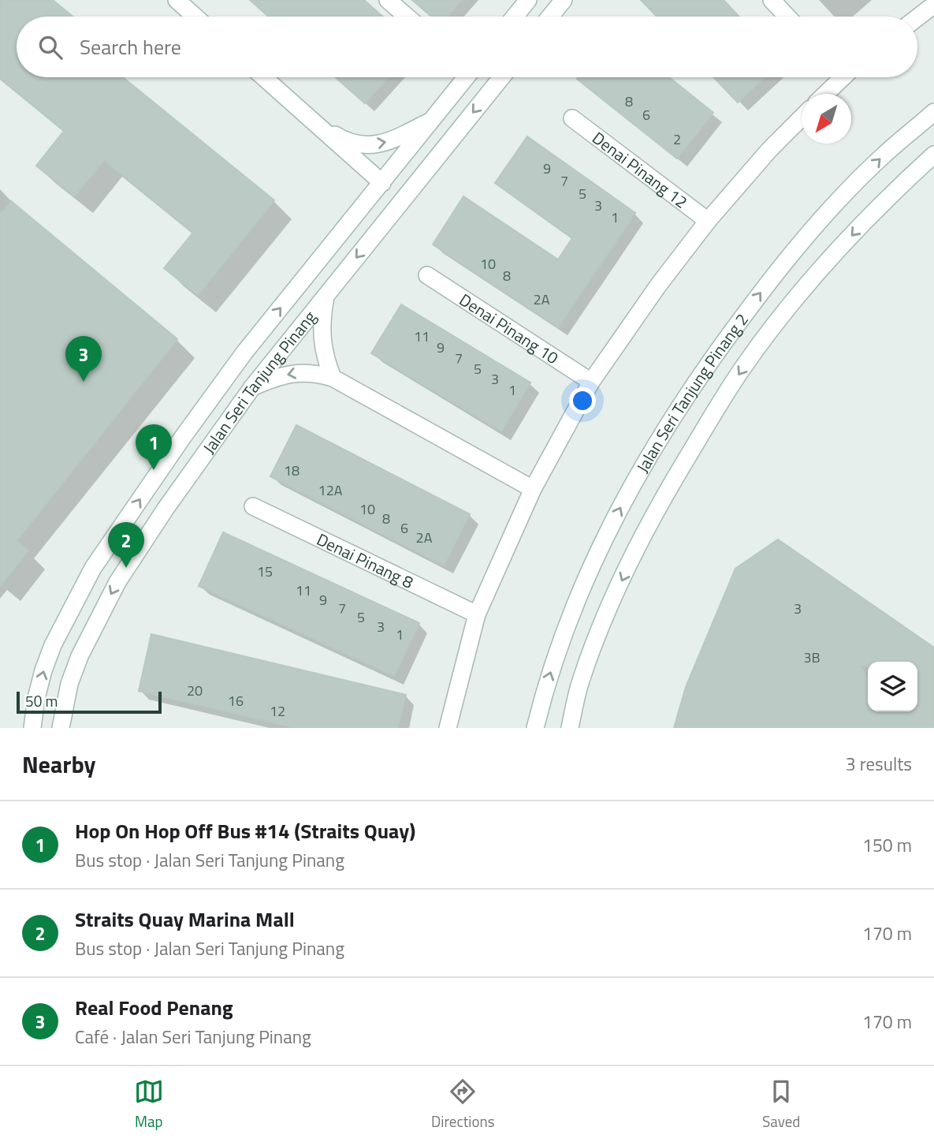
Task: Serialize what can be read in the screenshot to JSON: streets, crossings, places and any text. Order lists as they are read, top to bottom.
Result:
{
  "streets": {
    "street": [
      "Denai Pinang 12",
      "Denai Pinang 10",
      "Jalan Seri Tanjung Pinang",
      "Jalan Seri Tanjung Pinang 2",
      "Denai Pinang 8"
    ]
  },
  "house_numbers": [
    "8",
    "6",
    "2",
    "9",
    "7",
    "5",
    "3",
    "1",
    "10",
    "8",
    "2A",
    "11",
    "9",
    "7",
    "5",
    "3",
    "1",
    "18",
    "12A",
    "10",
    "8",
    "6",
    "2A",
    "15",
    "11",
    "9",
    "7",
    "3",
    "5",
    "3",
    "1",
    "3B",
    "20",
    "16",
    "12"
  ],
  "scale_bar": "50 m",
  "north": "bottom left",
  "page": {
    "search": "Search here",
    "pins": ["3", "1", "2"],
    "scale": "50 m",
    "heading": ["Nearby", "3 results"],
    "list": [
      {
        "mark": "1",
        "name": "Hop On Hop Off Bus #14 (Straits Quay)",
        "note": "Bus stop · Jalan Seri Tanjung Pinang",
        "value": "150 m"
      },
      {
        "mark": "2",
        "name": "Straits Quay Marina Mall",
        "note": "Bus stop · Jalan Seri Tanjung Pinang",
        "value": "170 m"
      },
      {
        "mark": "3",
        "name": "Real Food Penang",
        "note": "Café · Jalan Seri Tanjung Pinang",
        "value": "170 m"
      }
    ],
    "nav": ["Map", "Directions", "Saved"]
  }
}
